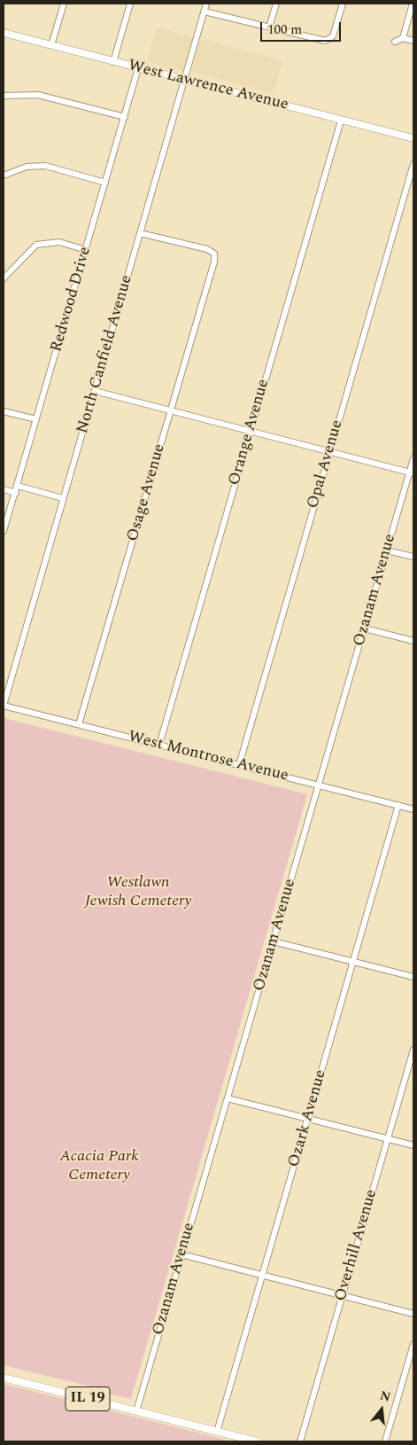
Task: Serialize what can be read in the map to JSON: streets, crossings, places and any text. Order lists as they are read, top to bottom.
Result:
{
  "streets": {
    "main road": ["West Lawrence Avenue", "IL 19"],
    "street": [
      "Redwood Drive",
      "North Canfield Avenue",
      "Orange Avenue",
      "Opal Avenue",
      "Osage Avenue",
      "Ozanam Avenue",
      "West Montrose Avenue",
      "Ozark Avenue",
      "Overhill Avenue"
    ]
  },
  "crossings": [
    ["West Lawrence Avenue", "Redwood Drive"],
    ["West Lawrence Avenue", "North Canfield Avenue"],
    ["West Lawrence Avenue", "Orange Avenue"],
    ["North Canfield Avenue", "Osage Avenue"],
    ["North Canfield Avenue", "West Montrose Avenue"],
    ["Orange Avenue", "West Montrose Avenue"],
    ["Opal Avenue", "West Montrose Avenue"],
    ["Osage Avenue", "West Montrose Avenue"],
    ["Ozanam Avenue", "West Montrose Avenue"],
    ["Ozanam Avenue", "IL 19"],
    ["West Montrose Avenue", "Ozark Avenue"],
    ["Ozark Avenue", "IL 19"]
  ],
  "parks": ["Westlawn Jewish Cemetery", "Acacia Park Cemetery"],
  "scale_bar": "100 m",
  "north": "top"
}
